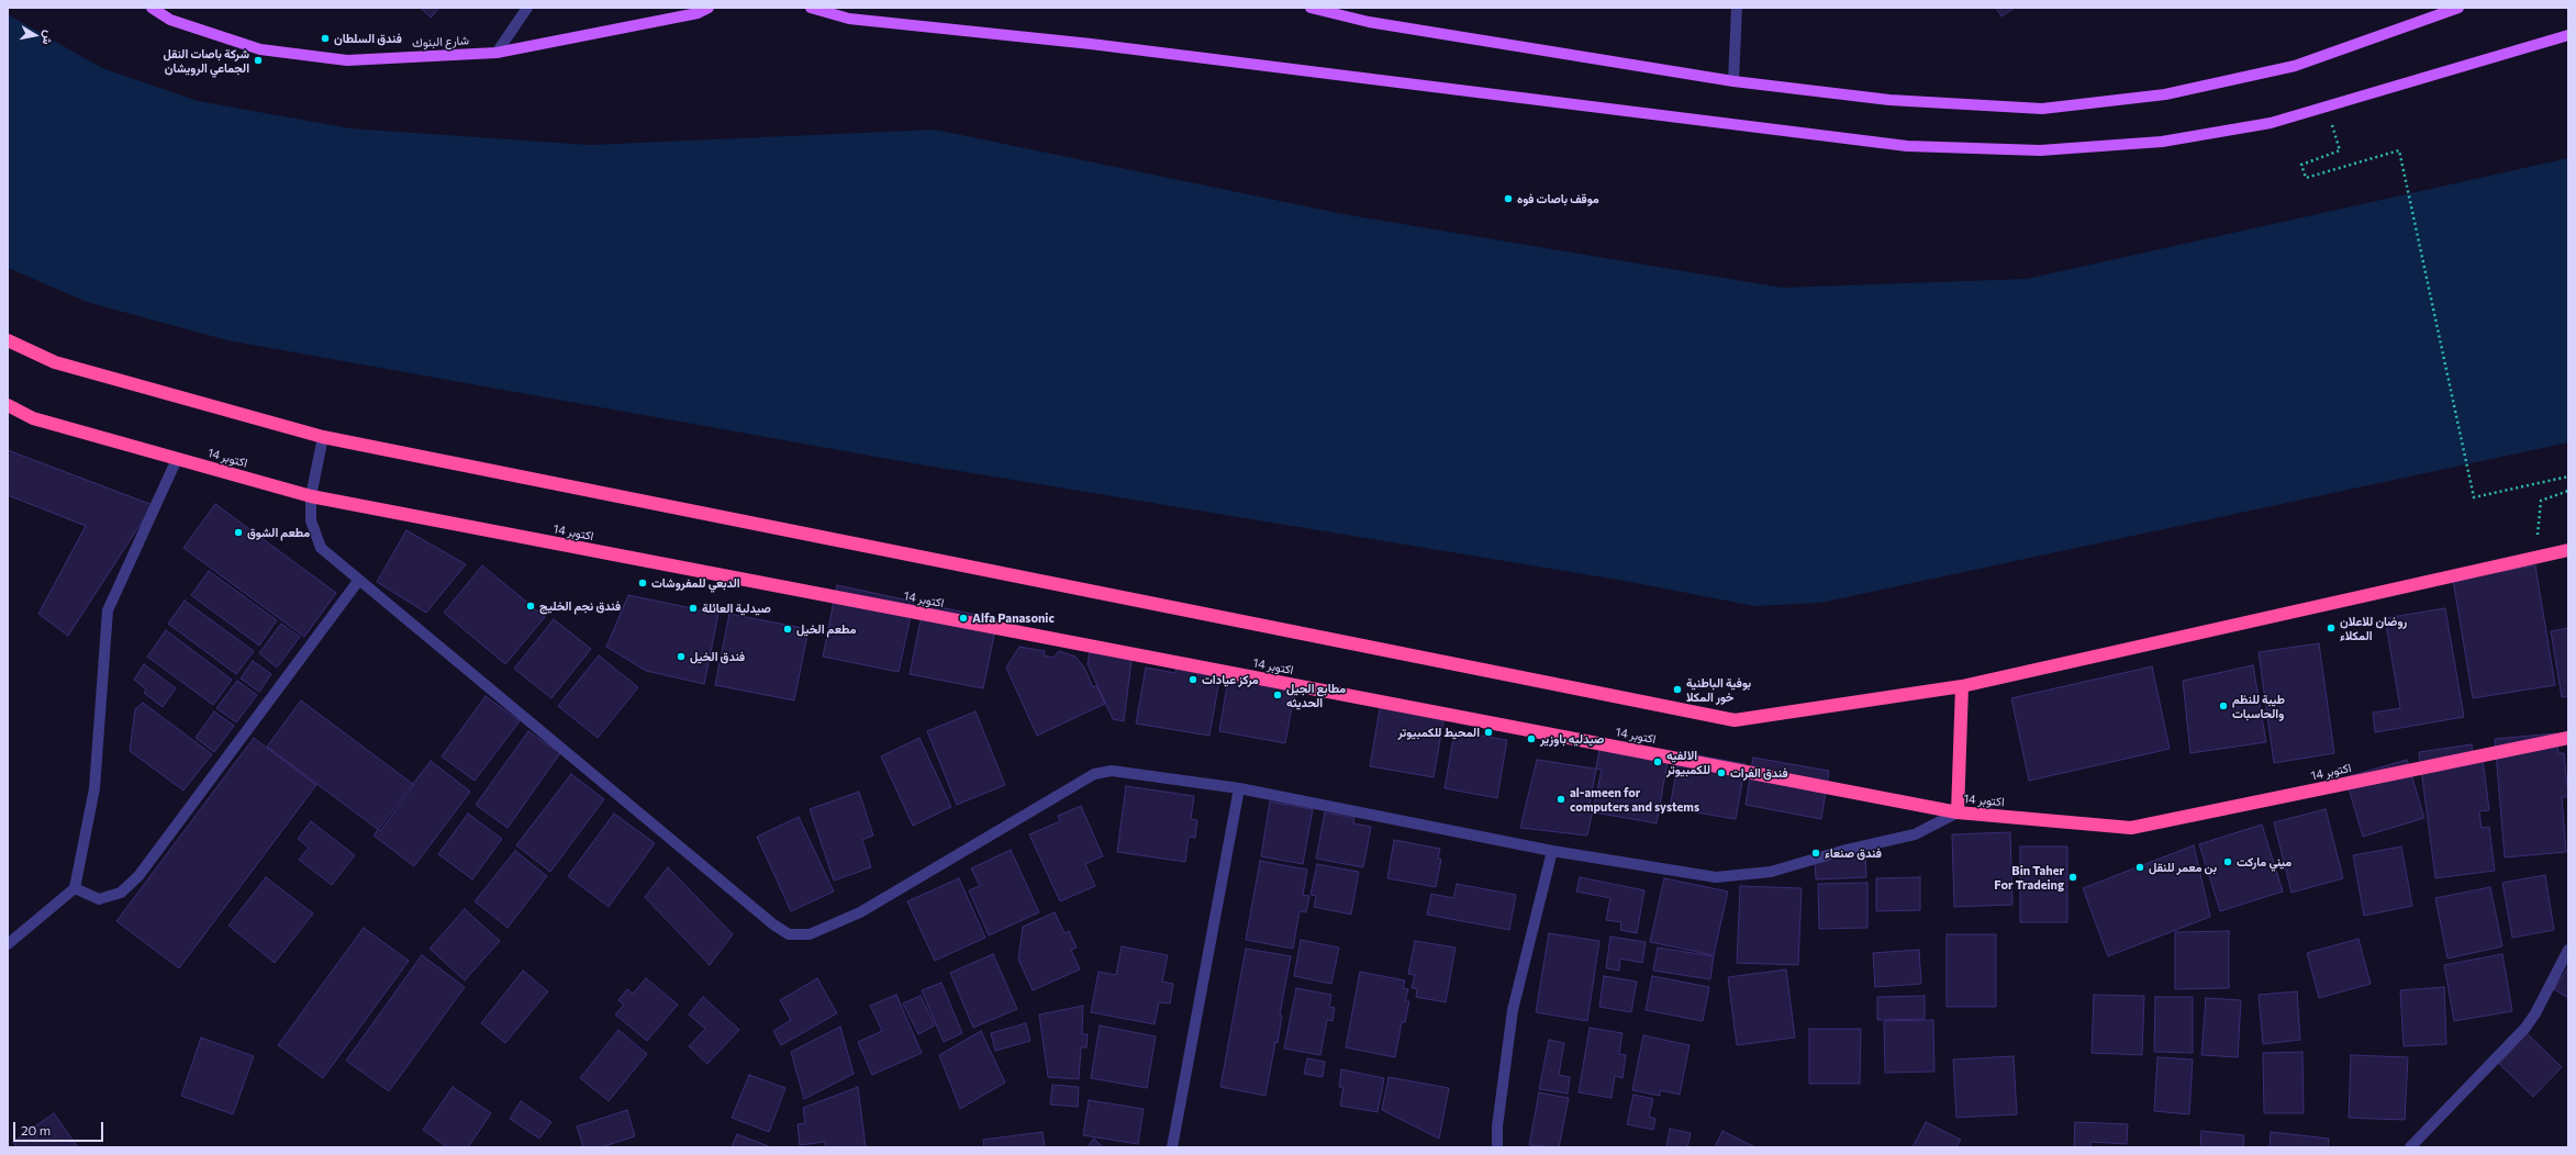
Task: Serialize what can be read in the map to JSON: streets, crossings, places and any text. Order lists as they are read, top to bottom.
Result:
{
  "streets": {
    "highway": ["14 اكتوبر"],
    "main road": ["شارع البنوك"]
  },
  "places": [
    "فندق السلطان",
    "شركة باصات النقل الجماعي الرويشان",
    "موقف باصات فوه",
    "مطعم الشوق",
    "الدبعي للمفروشات",
    "فندق نجم الخليج",
    "صيدلية العائلة",
    "Alfa Panasonic",
    "روضان للاعلان المكلاء",
    "مطعم الخيل",
    "فندق الخيل",
    "مركز عيادات",
    "بوفية الباطنية خور المكلا",
    "مطابع الجيل الحديثه",
    "طيبة للنظم والحاسبات",
    "المحيط للكمبيوتر",
    "صيدليه باوزير",
    "الالفيه للكمبيوتر",
    "فندق الفرات",
    "al-ameen for computers and systems",
    "فندق صنعاء",
    "ميني ماركت",
    "بن معمر للنقل",
    "Bin Taher For Tradeing"
  ],
  "scale_bar": "20 m",
  "north": "right"
}
